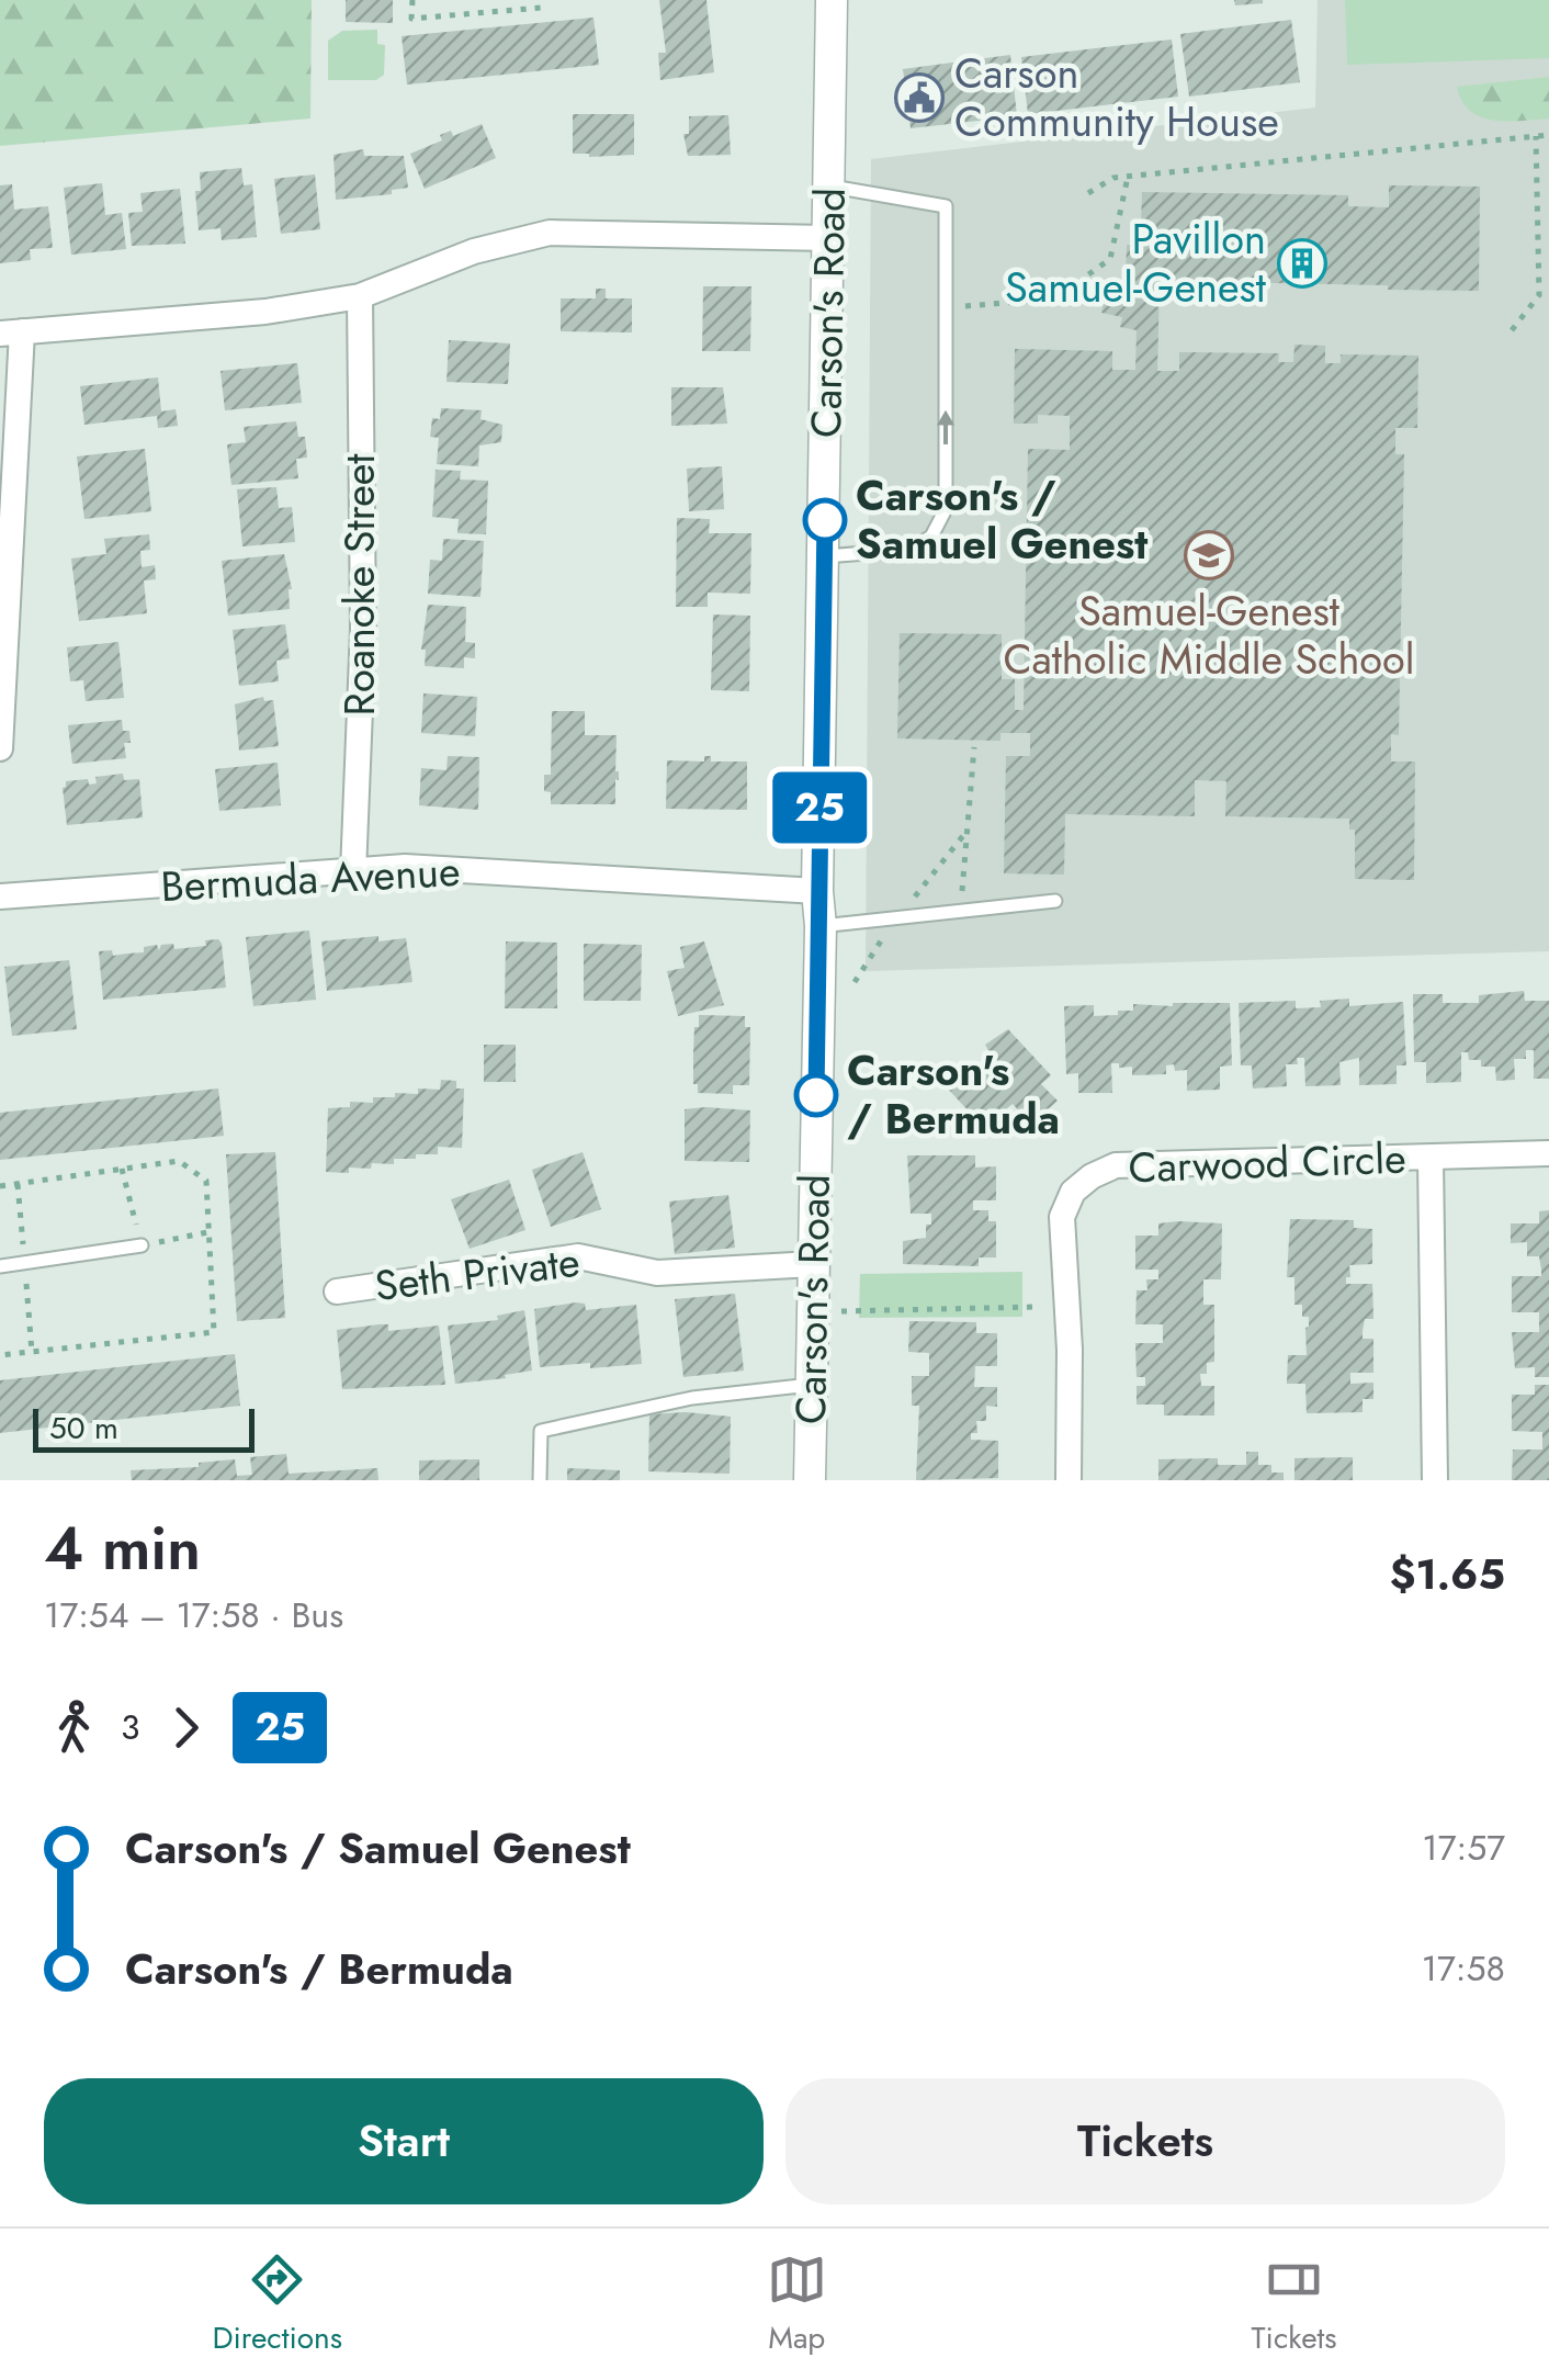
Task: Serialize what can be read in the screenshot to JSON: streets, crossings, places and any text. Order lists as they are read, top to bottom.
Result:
{
  "streets": {
    "street": [
      "Carson's Road",
      "Roanoke Street",
      "Bermuda Avenue",
      "Carwood Circle",
      "Seth Private"
    ]
  },
  "crossings": [
    ["Carson's Road", "Bermuda Avenue"],
    ["Carson's Road", "Seth Private"],
    ["Roanoke Street", "Bermuda Avenue"]
  ],
  "places": {
    "public building": ["Carson Community House"],
    "building": ["Pavillon Samuel-Genest"],
    "other": ["Carson's / Samuel Genest", "Carson's / Bermuda"],
    "school or university": ["Samuel-Genest Catholic Middle School"]
  },
  "lines": ["bus line 25"],
  "scale_bar": "50 m",
  "page": {
    "on_map": "25",
    "scale": "50 m",
    "heading": ["4 min", "17:54 – 17:58 · Bus", "$1.65"],
    "legs": ["3", "25"],
    "list": [
      {
        "name": "Carson's / Samuel Genest",
        "value": "17:57"
      },
      {
        "name": "Carson's / Bermuda",
        "value": "17:58"
      }
    ],
    "buttons": ["Start", "Tickets"],
    "tabs": ["Directions", "Map", "Tickets"]
  }
}
